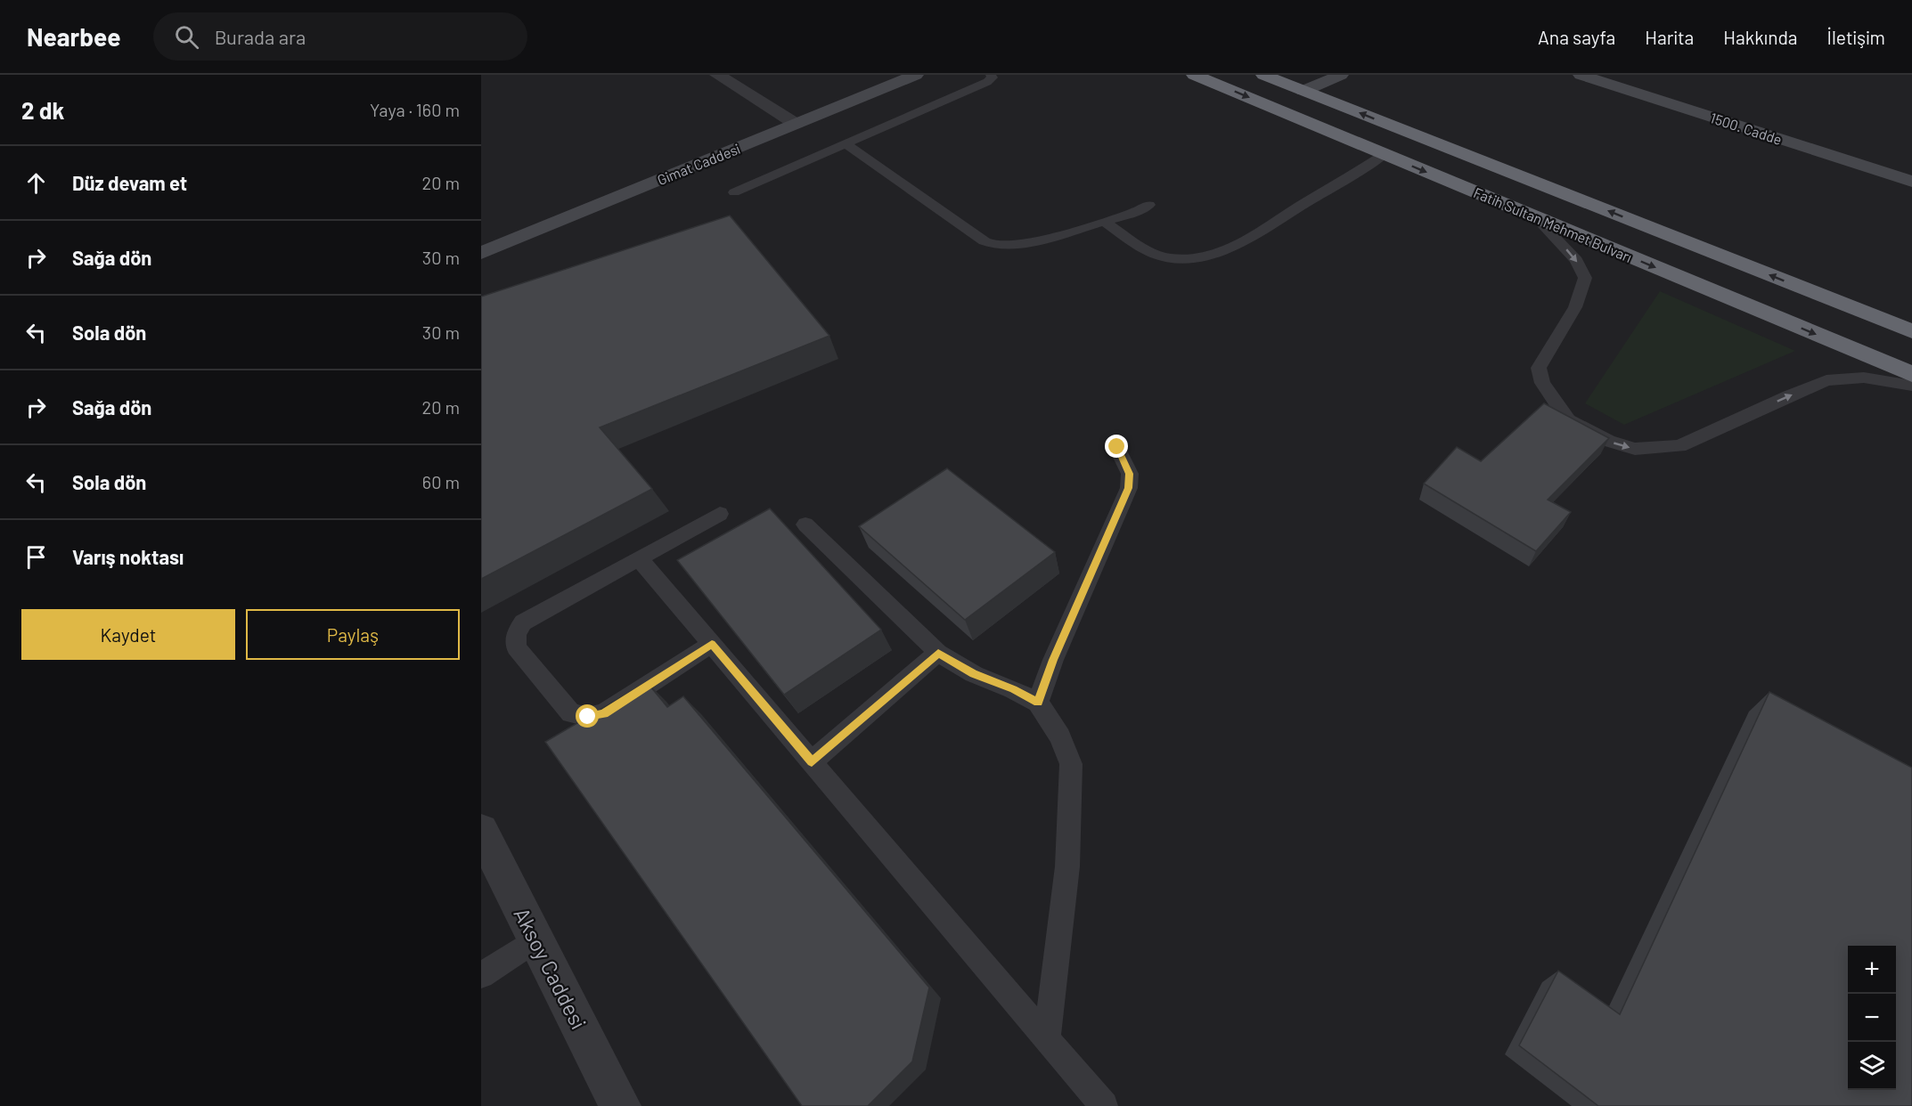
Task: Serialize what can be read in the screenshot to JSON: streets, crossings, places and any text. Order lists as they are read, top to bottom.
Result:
{
  "streets": {
    "highway": ["Fatih Sultan Mehmet Bulvarı"],
    "main road": ["1500. Cadde", "Gimat Caddesi"],
    "street": ["Aksoy Caddesi"]
  },
  "page": {
    "header": "Nearbee",
    "search": "Burada ara",
    "nav": [
      "Ana sayfa",
      "Harita",
      "Hakkında",
      "İletişim"
    ],
    "heading": ["2 dk", "Yaya · 160 m"],
    "list": [
      ["Düz devam et", "20 m"],
      ["Sağa dön", "30 m"],
      ["Sola dön", "30 m"],
      ["Sağa dön", "20 m"],
      ["Sola dön", "60 m"],
      "Varış noktası"
    ],
    "buttons": ["Kaydet", "Paylaş"],
    "map_buttons": ["+", "−"]
  }
}
